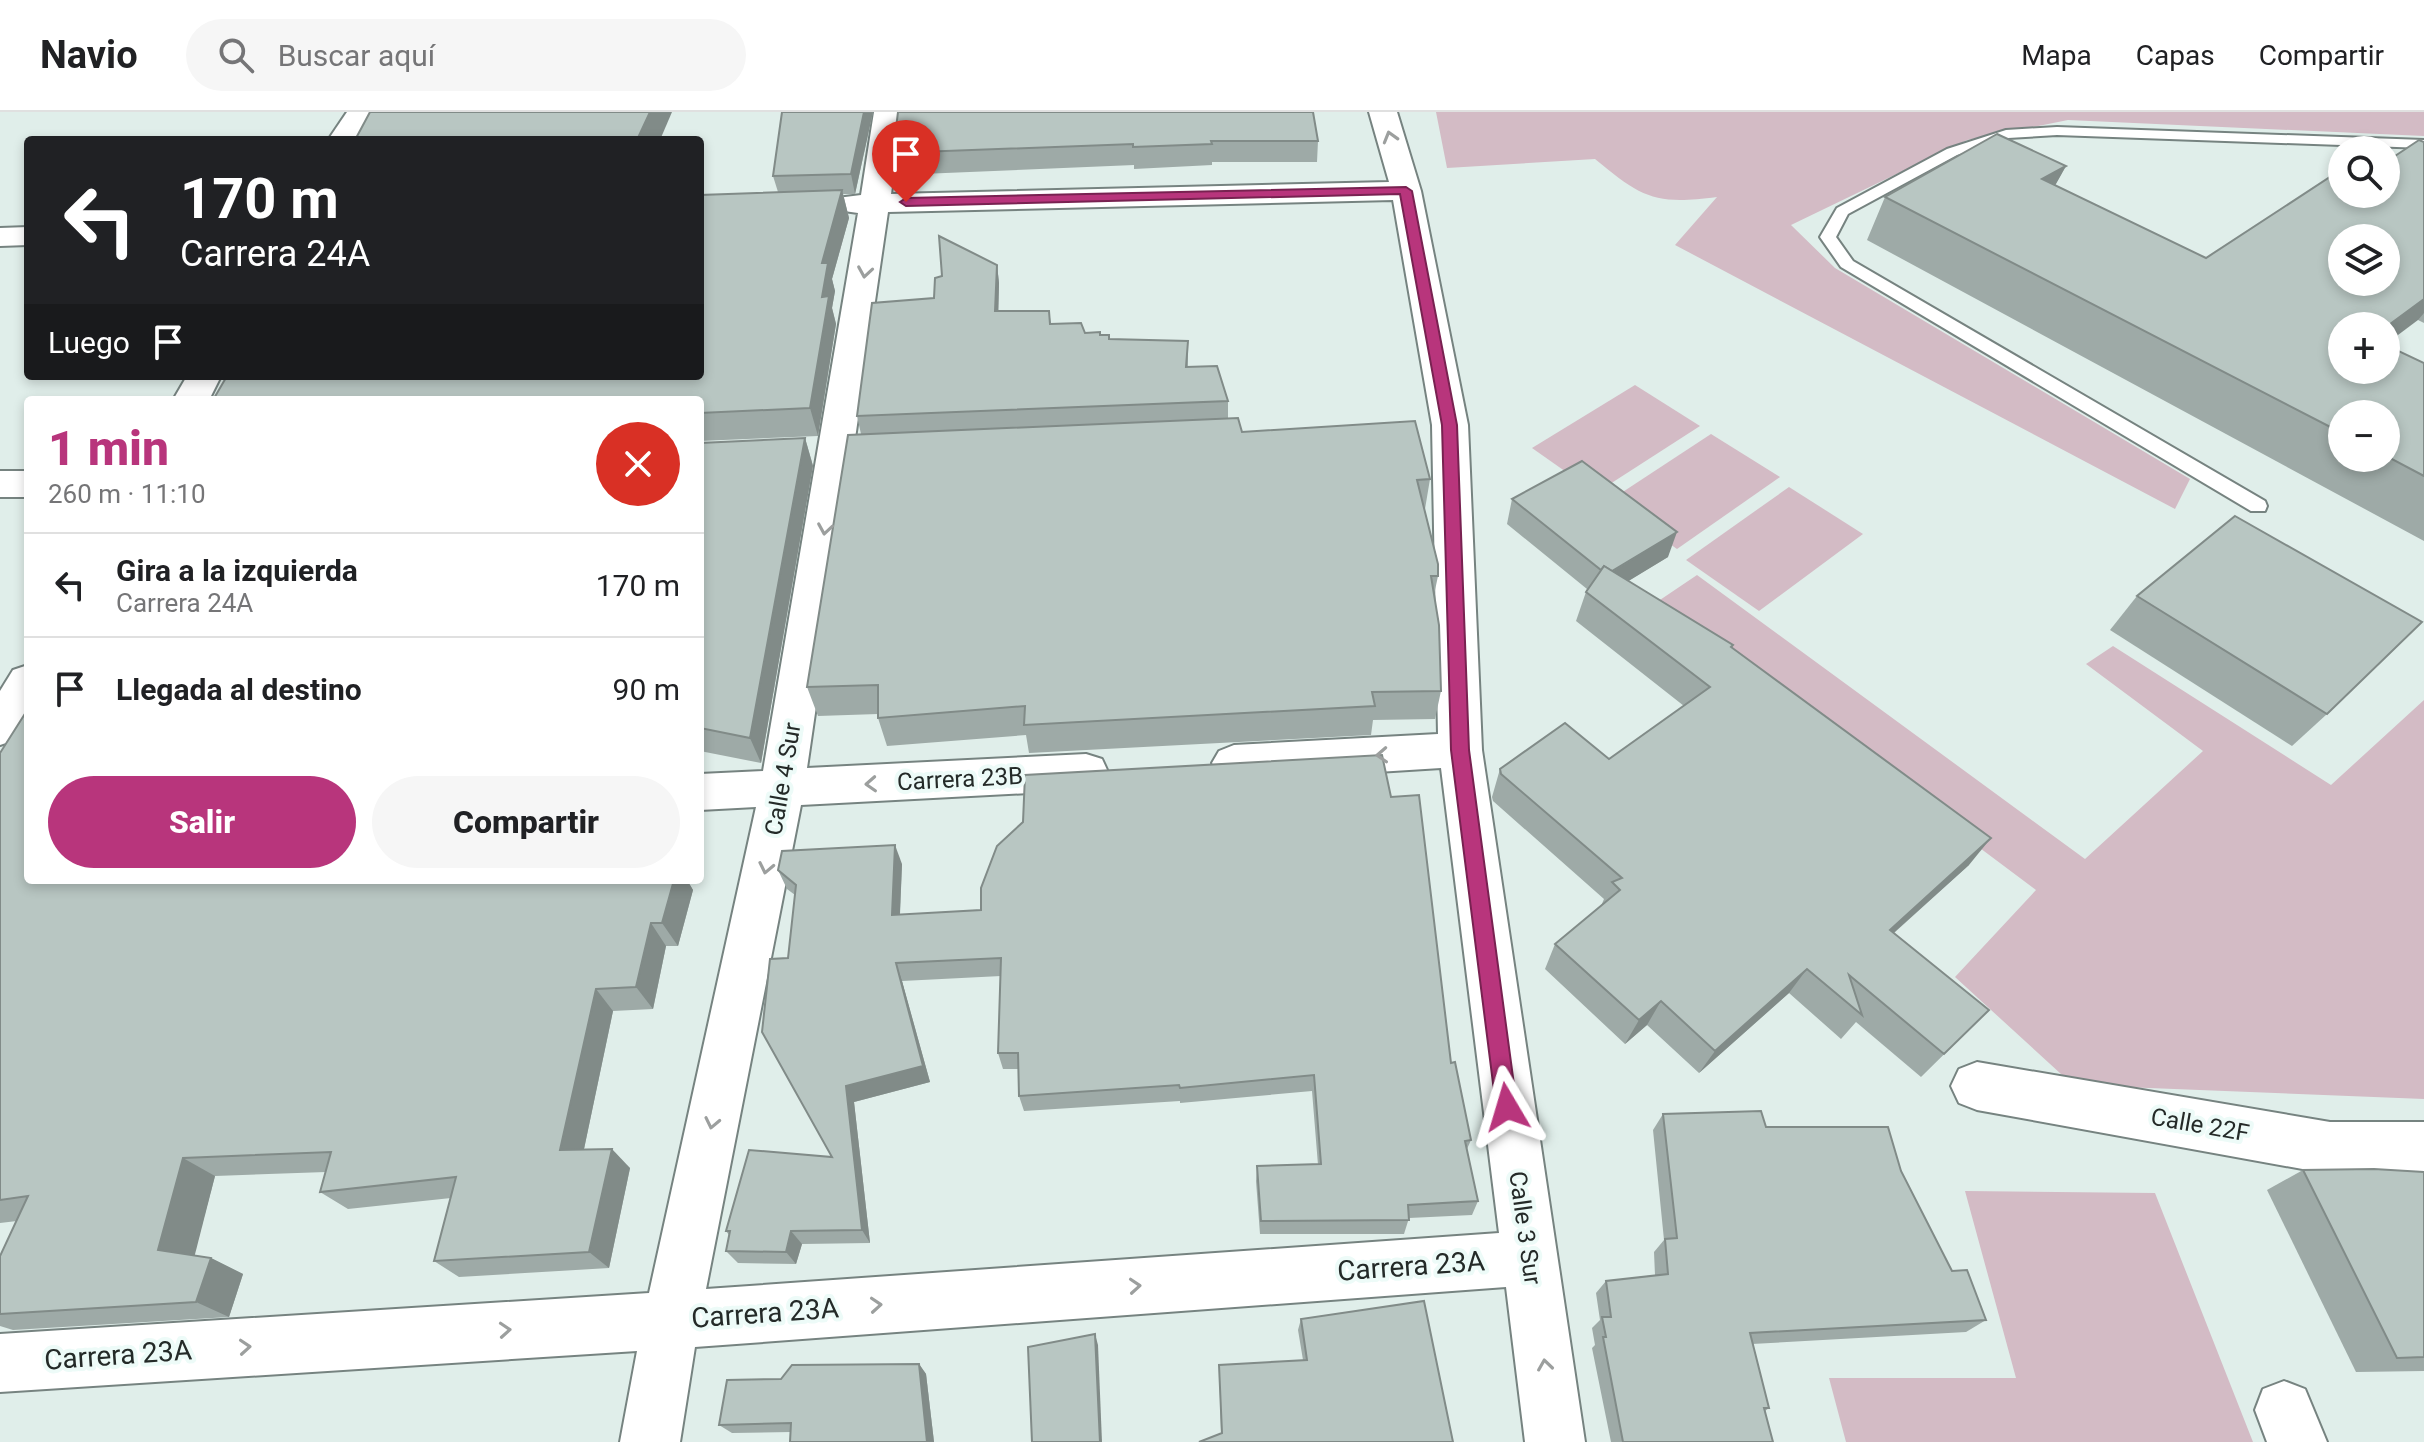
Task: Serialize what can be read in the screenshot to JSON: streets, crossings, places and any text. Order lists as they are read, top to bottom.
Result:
{
  "streets": {
    "street": [
      "Calle 4 Sur",
      "Carrera 23B",
      "Calle 22F",
      "Calle 3 Sur",
      "Carrera 23A"
    ]
  },
  "crossings": [
    ["Calle 4 Sur", "Carrera 23B"],
    ["Calle 4 Sur", "Carrera 23A"],
    ["Calle 3 Sur", "Carrera 23A"]
  ],
  "one_way": ["Calle 4 Sur", "Carrera 23B", "Carrera 23A"],
  "page": {
    "header": "Navio",
    "search": "Buscar aquí",
    "nav": ["Mapa", "Capas", "Compartir"],
    "map_buttons": ["+", "−"],
    "turn": ["170 m", "Carrera 24A"],
    "then": "Luego",
    "heading": ["1 min", "260 m · 11:10"],
    "list": [
      {
        "name": "Gira a la izquierda",
        "note": "Carrera 24A",
        "value": "170 m"
      },
      {
        "name": "Llegada al destino",
        "value": "90 m"
      }
    ],
    "buttons": ["Salir", "Compartir"]
  }
}
